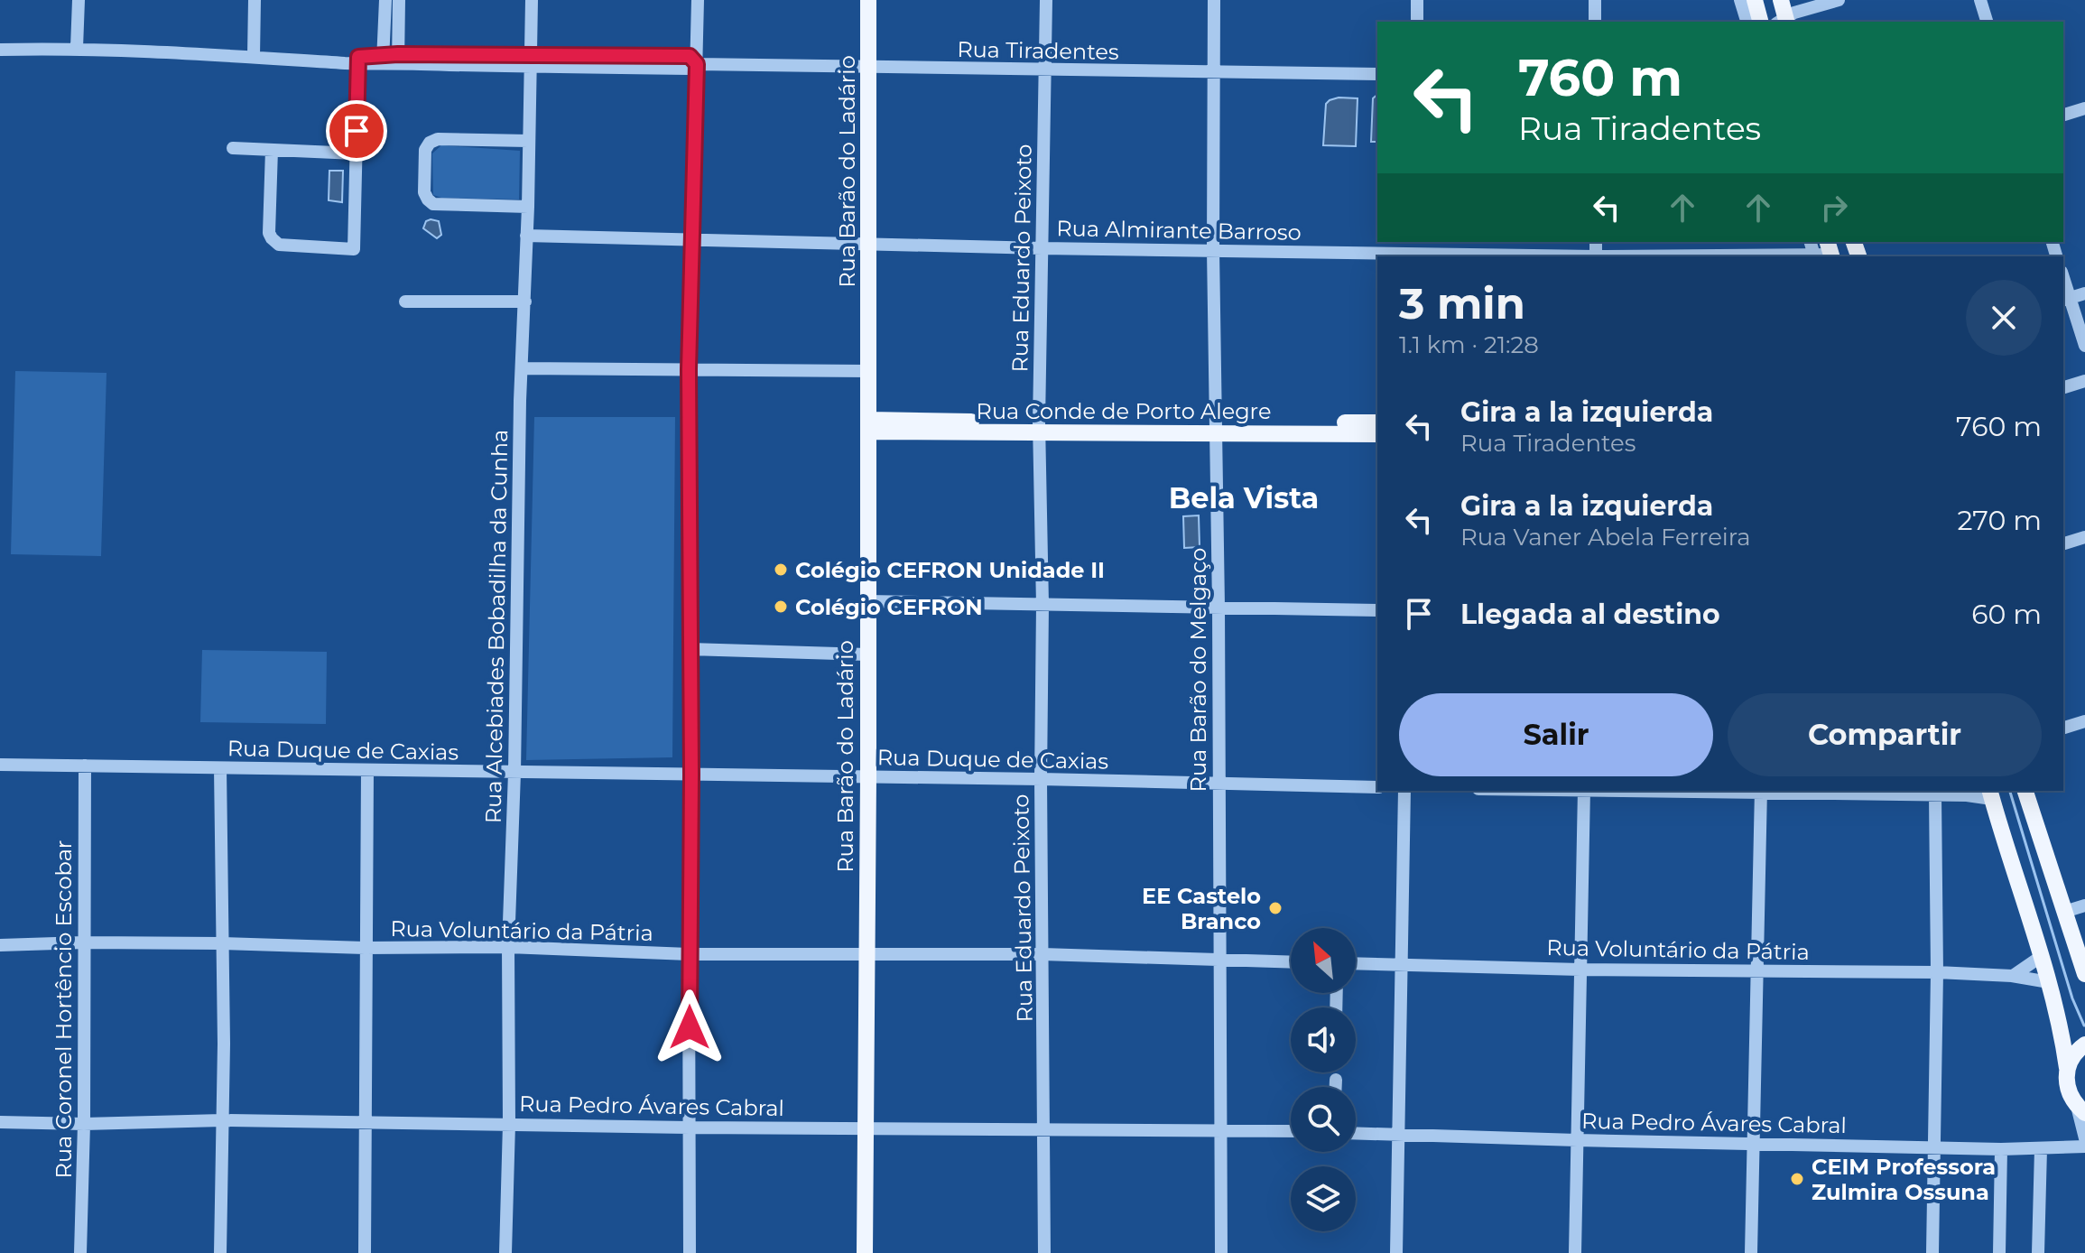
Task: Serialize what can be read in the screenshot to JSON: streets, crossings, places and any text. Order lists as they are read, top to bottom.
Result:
{
  "streets": {
    "main road": ["Rua Barão do Ladário", "Rua Conde de Porto Alegre"],
    "street": [
      "Rua Tiradentes",
      "Rua Almirante Barroso",
      "Rua Eduardo Peixoto",
      "Rua Alcebiades Bobadilha da Cunha",
      "Rua Barão do Melgaço",
      "Rua Duque de Caxias",
      "Rua Voluntário da Pátria",
      "Rua Coronel Hortêncio Escobar",
      "Rua Pedro Ávares Cabral"
    ]
  },
  "crossings": [
    ["Rua Tiradentes", "Rua Barão do Ladário"],
    ["Rua Tiradentes", "Rua Eduardo Peixoto"],
    ["Rua Tiradentes", "Rua Alcebiades Bobadilha da Cunha"],
    ["Rua Tiradentes", "Rua Barão do Melgaço"],
    ["Rua Barão do Ladário", "Rua Almirante Barroso"],
    ["Rua Barão do Ladário", "Rua Conde de Porto Alegre"],
    ["Rua Barão do Ladário", "Rua Duque de Caxias"],
    ["Rua Barão do Ladário", "Rua Voluntário da Pátria"],
    ["Rua Barão do Ladário", "Rua Pedro Ávares Cabral"],
    ["Rua Almirante Barroso", "Rua Eduardo Peixoto"],
    ["Rua Almirante Barroso", "Rua Alcebiades Bobadilha da Cunha"],
    ["Rua Almirante Barroso", "Rua Barão do Melgaço"],
    ["Rua Eduardo Peixoto", "Rua Conde de Porto Alegre"],
    ["Rua Eduardo Peixoto", "Rua Duque de Caxias"],
    ["Rua Eduardo Peixoto", "Rua Voluntário da Pátria"],
    ["Rua Eduardo Peixoto", "Rua Pedro Ávares Cabral"],
    ["Rua Conde de Porto Alegre", "Rua Barão do Melgaço"],
    ["Rua Alcebiades Bobadilha da Cunha", "Rua Duque de Caxias"],
    ["Rua Alcebiades Bobadilha da Cunha", "Rua Voluntário da Pátria"],
    ["Rua Alcebiades Bobadilha da Cunha", "Rua Pedro Ávares Cabral"],
    ["Rua Barão do Melgaço", "Rua Duque de Caxias"],
    ["Rua Barão do Melgaço", "Rua Voluntário da Pátria"],
    ["Rua Barão do Melgaço", "Rua Pedro Ávares Cabral"],
    ["Rua Duque de Caxias", "Rua Coronel Hortêncio Escobar"],
    ["Rua Voluntário da Pátria", "Rua Coronel Hortêncio Escobar"],
    ["Rua Coronel Hortêncio Escobar", "Rua Pedro Ávares Cabral"]
  ],
  "districts": ["Bela Vista"],
  "places": [
    "Colégio CEFRON Unidade II",
    "Colégio CEFRON",
    "EE Castelo Branco",
    "CEIM Professora Zulmira Ossuna"
  ],
  "north": "top left",
  "page": {
    "turn": ["760 m", "Rua Tiradentes"],
    "heading": ["3 min", "1.1 km · 21:28"],
    "list": [
      {
        "name": "Gira a la izquierda",
        "note": "Rua Tiradentes",
        "value": "760 m"
      },
      {
        "name": "Gira a la izquierda",
        "note": "Rua Vaner Abela Ferreira",
        "value": "270 m"
      },
      {
        "name": "Llegada al destino",
        "value": "60 m"
      }
    ],
    "buttons": ["Salir", "Compartir"]
  }
}
